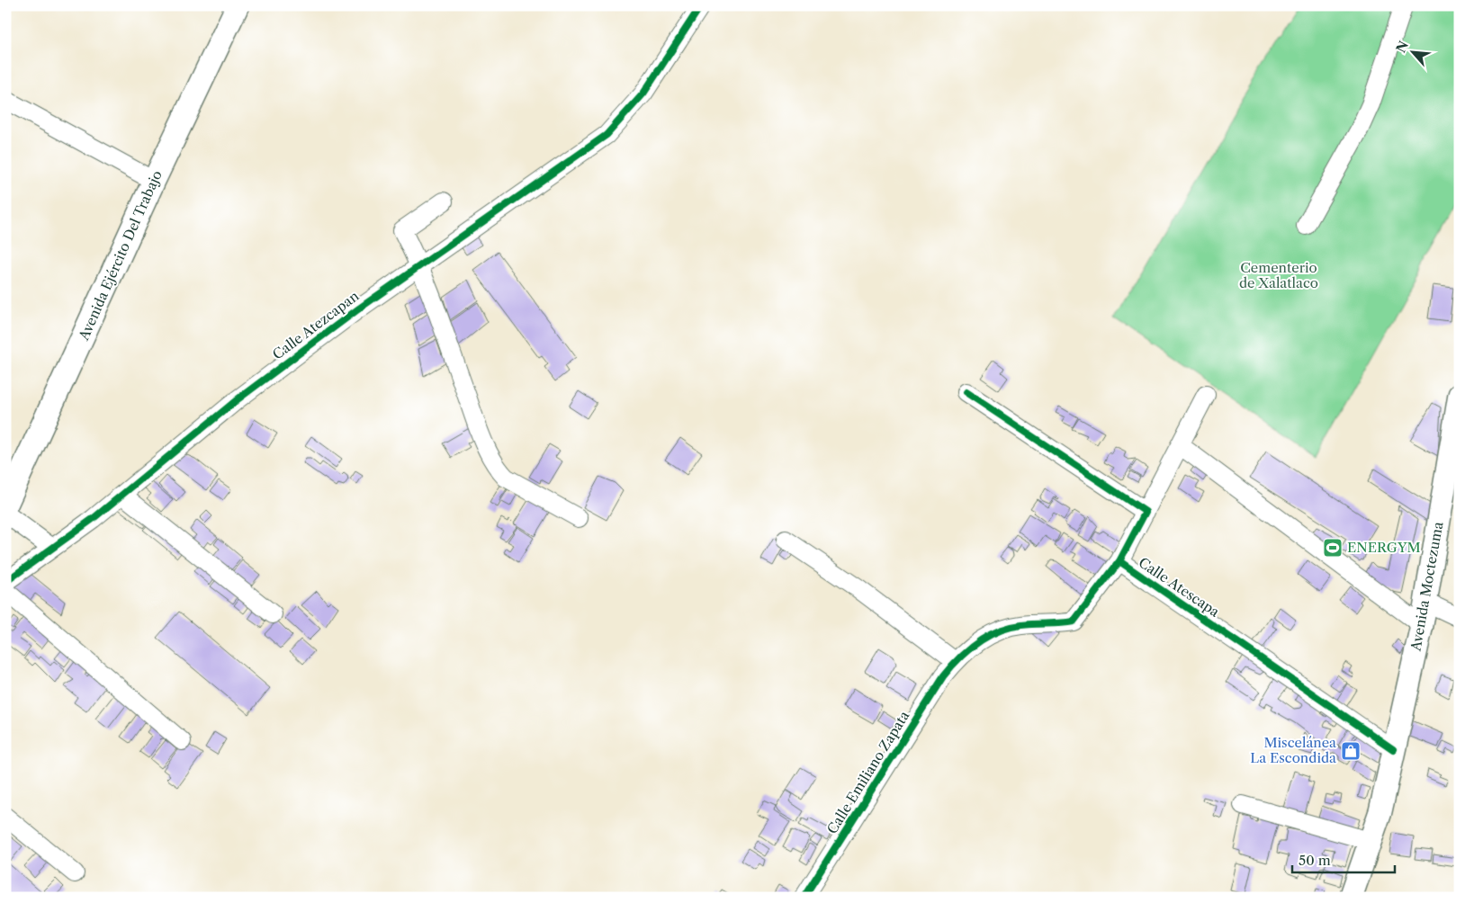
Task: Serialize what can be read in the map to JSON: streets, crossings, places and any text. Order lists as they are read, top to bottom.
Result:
{
  "streets": {
    "main road": ["Avenida Ejército Del Trabajo", "Avenida Moctezuma"],
    "street": ["Calle Atezcapan", "Calle Atescapa", "Calle Emiliano Zapata"]
  },
  "crossings": [
    ["Avenida Moctezuma", "Calle Atescapa"],
    ["Calle Atescapa", "Calle Emiliano Zapata"]
  ],
  "parks": ["Cementerio de Xalatlaco"],
  "places": {
    "sports": ["ENERGYM"],
    "shop": ["Miscelánea La Escondida"]
  },
  "scale_bar": "50 m",
  "north": "top left"
}
